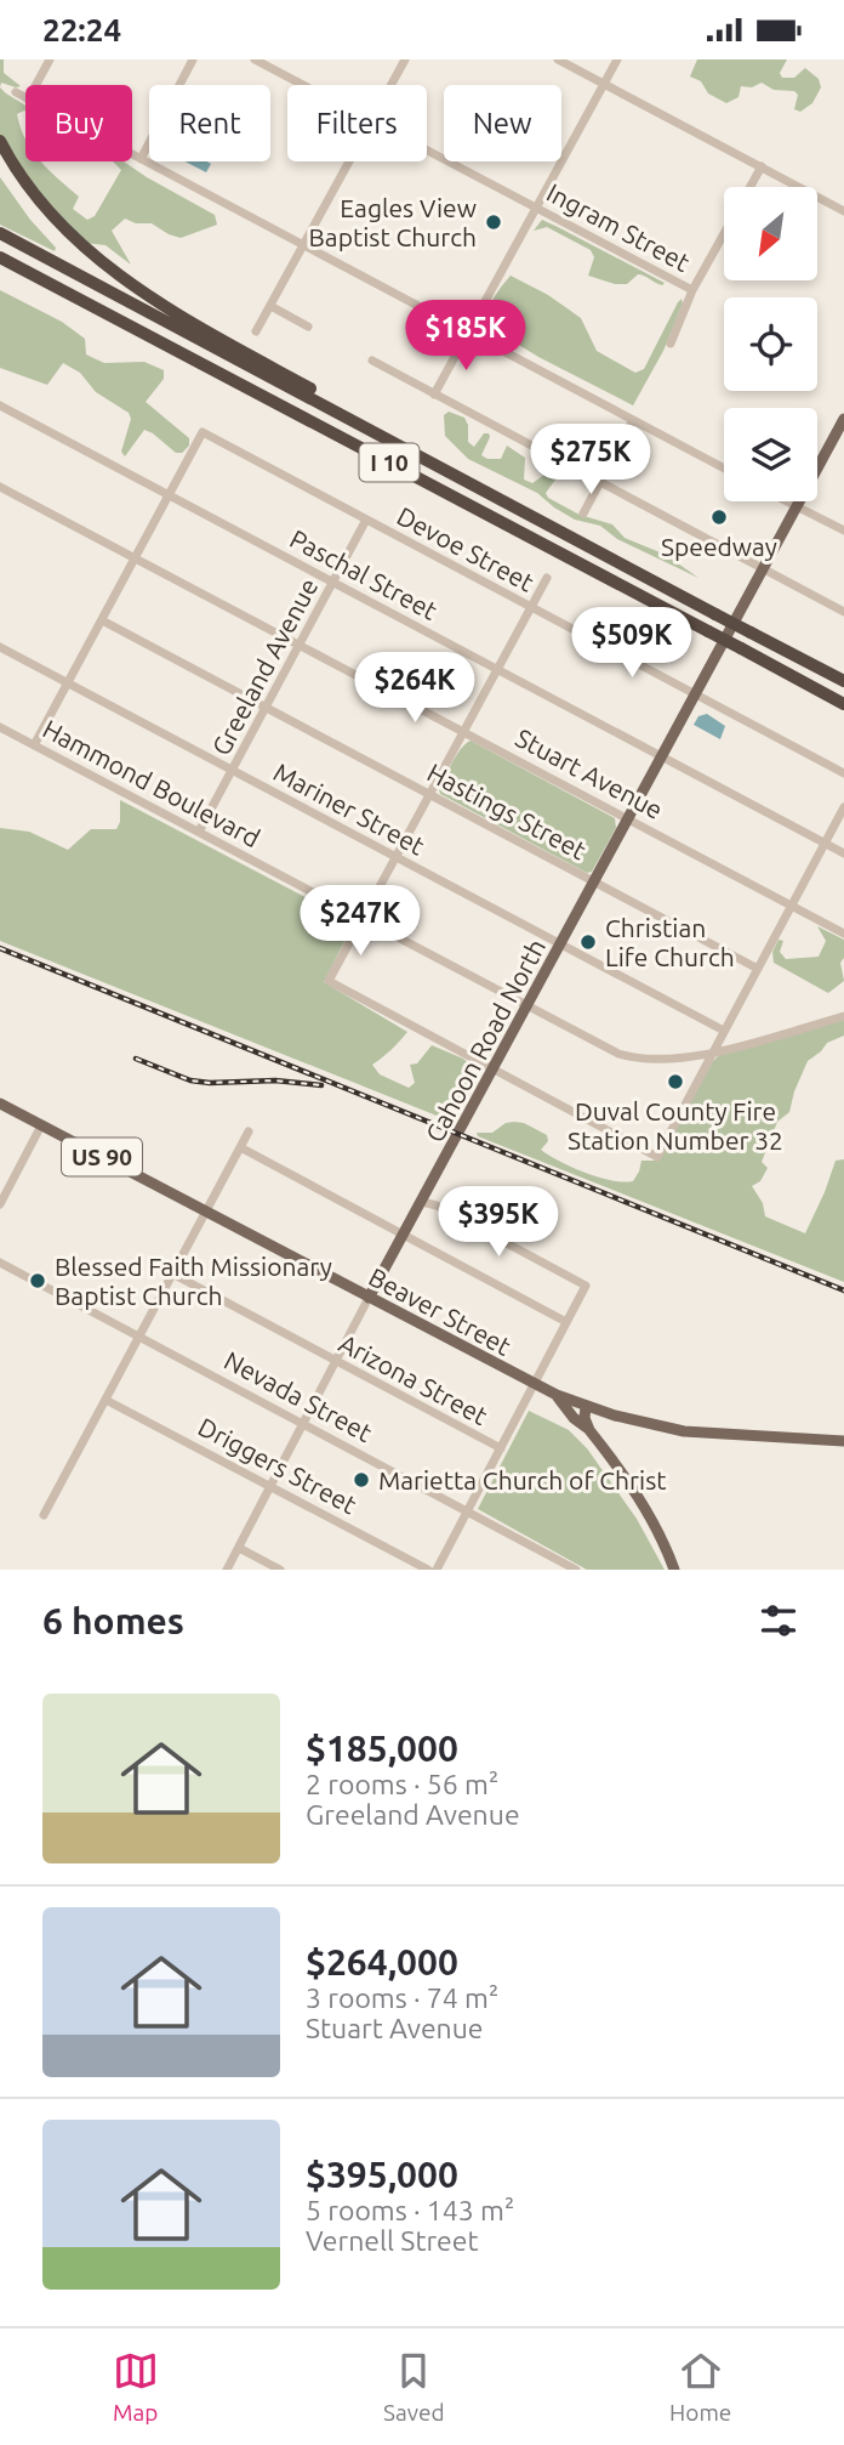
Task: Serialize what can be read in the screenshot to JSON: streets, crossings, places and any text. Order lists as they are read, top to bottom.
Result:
{
  "streets": {
    "highway": ["I 10"],
    "main road": ["Cahoon Road North", "US 90", "Beaver Street"],
    "street": [
      "Ingram Street",
      "Devoe Street",
      "Paschal Street",
      "Greeland Avenue",
      "Stuart Avenue",
      "Hammond Boulevard",
      "Mariner Street",
      "Hastings Street",
      "Arizona Street",
      "Nevada Street",
      "Driggers Street"
    ]
  },
  "crossings": [
    ["Devoe Street", "Paschal Street"],
    ["Devoe Street", "Greeland Avenue"],
    ["Devoe Street", "Cahoon Road North"],
    ["Paschal Street", "Greeland Avenue"],
    ["Paschal Street", "Cahoon Road North"],
    ["Greeland Avenue", "Stuart Avenue"],
    ["Greeland Avenue", "Hammond Boulevard"],
    ["Greeland Avenue", "Mariner Street"],
    ["Greeland Avenue", "Hastings Street"],
    ["Stuart Avenue", "Cahoon Road North"],
    ["Hammond Boulevard", "Cahoon Road North"],
    ["Mariner Street", "Cahoon Road North"],
    ["Hastings Street", "Cahoon Road North"],
    ["Cahoon Road North", "Beaver Street"],
    ["Cahoon Road North", "Arizona Street"],
    ["Cahoon Road North", "Nevada Street"],
    ["Cahoon Road North", "Driggers Street"]
  ],
  "places": [
    "Eagles View Baptist Church",
    "Speedway",
    "Christian Life Church",
    "Duval County Fire Station Number 32",
    "Blessed Faith Missionary Baptist Church",
    "Marietta Church of Christ"
  ],
  "north": "bottom left",
  "page": {
    "status": "22:24",
    "chip": [
      "Buy",
      "Rent",
      "Filters",
      "New"
    ],
    "price": [
      "$185K",
      "$275K",
      "$509K",
      "$264K",
      "$247K",
      "$395K"
    ],
    "heading": "6 homes",
    "list": [
      {
        "name": "$185,000",
        "note": "2 rooms · 56 m² · Greeland Avenue"
      },
      {
        "name": "$264,000",
        "note": "3 rooms · 74 m² · Stuart Avenue"
      },
      {
        "name": "$395,000",
        "note": "5 rooms · 143 m² · Vernell Street"
      }
    ],
    "tabs": ["Map", "Saved", "Home"]
  }
}
